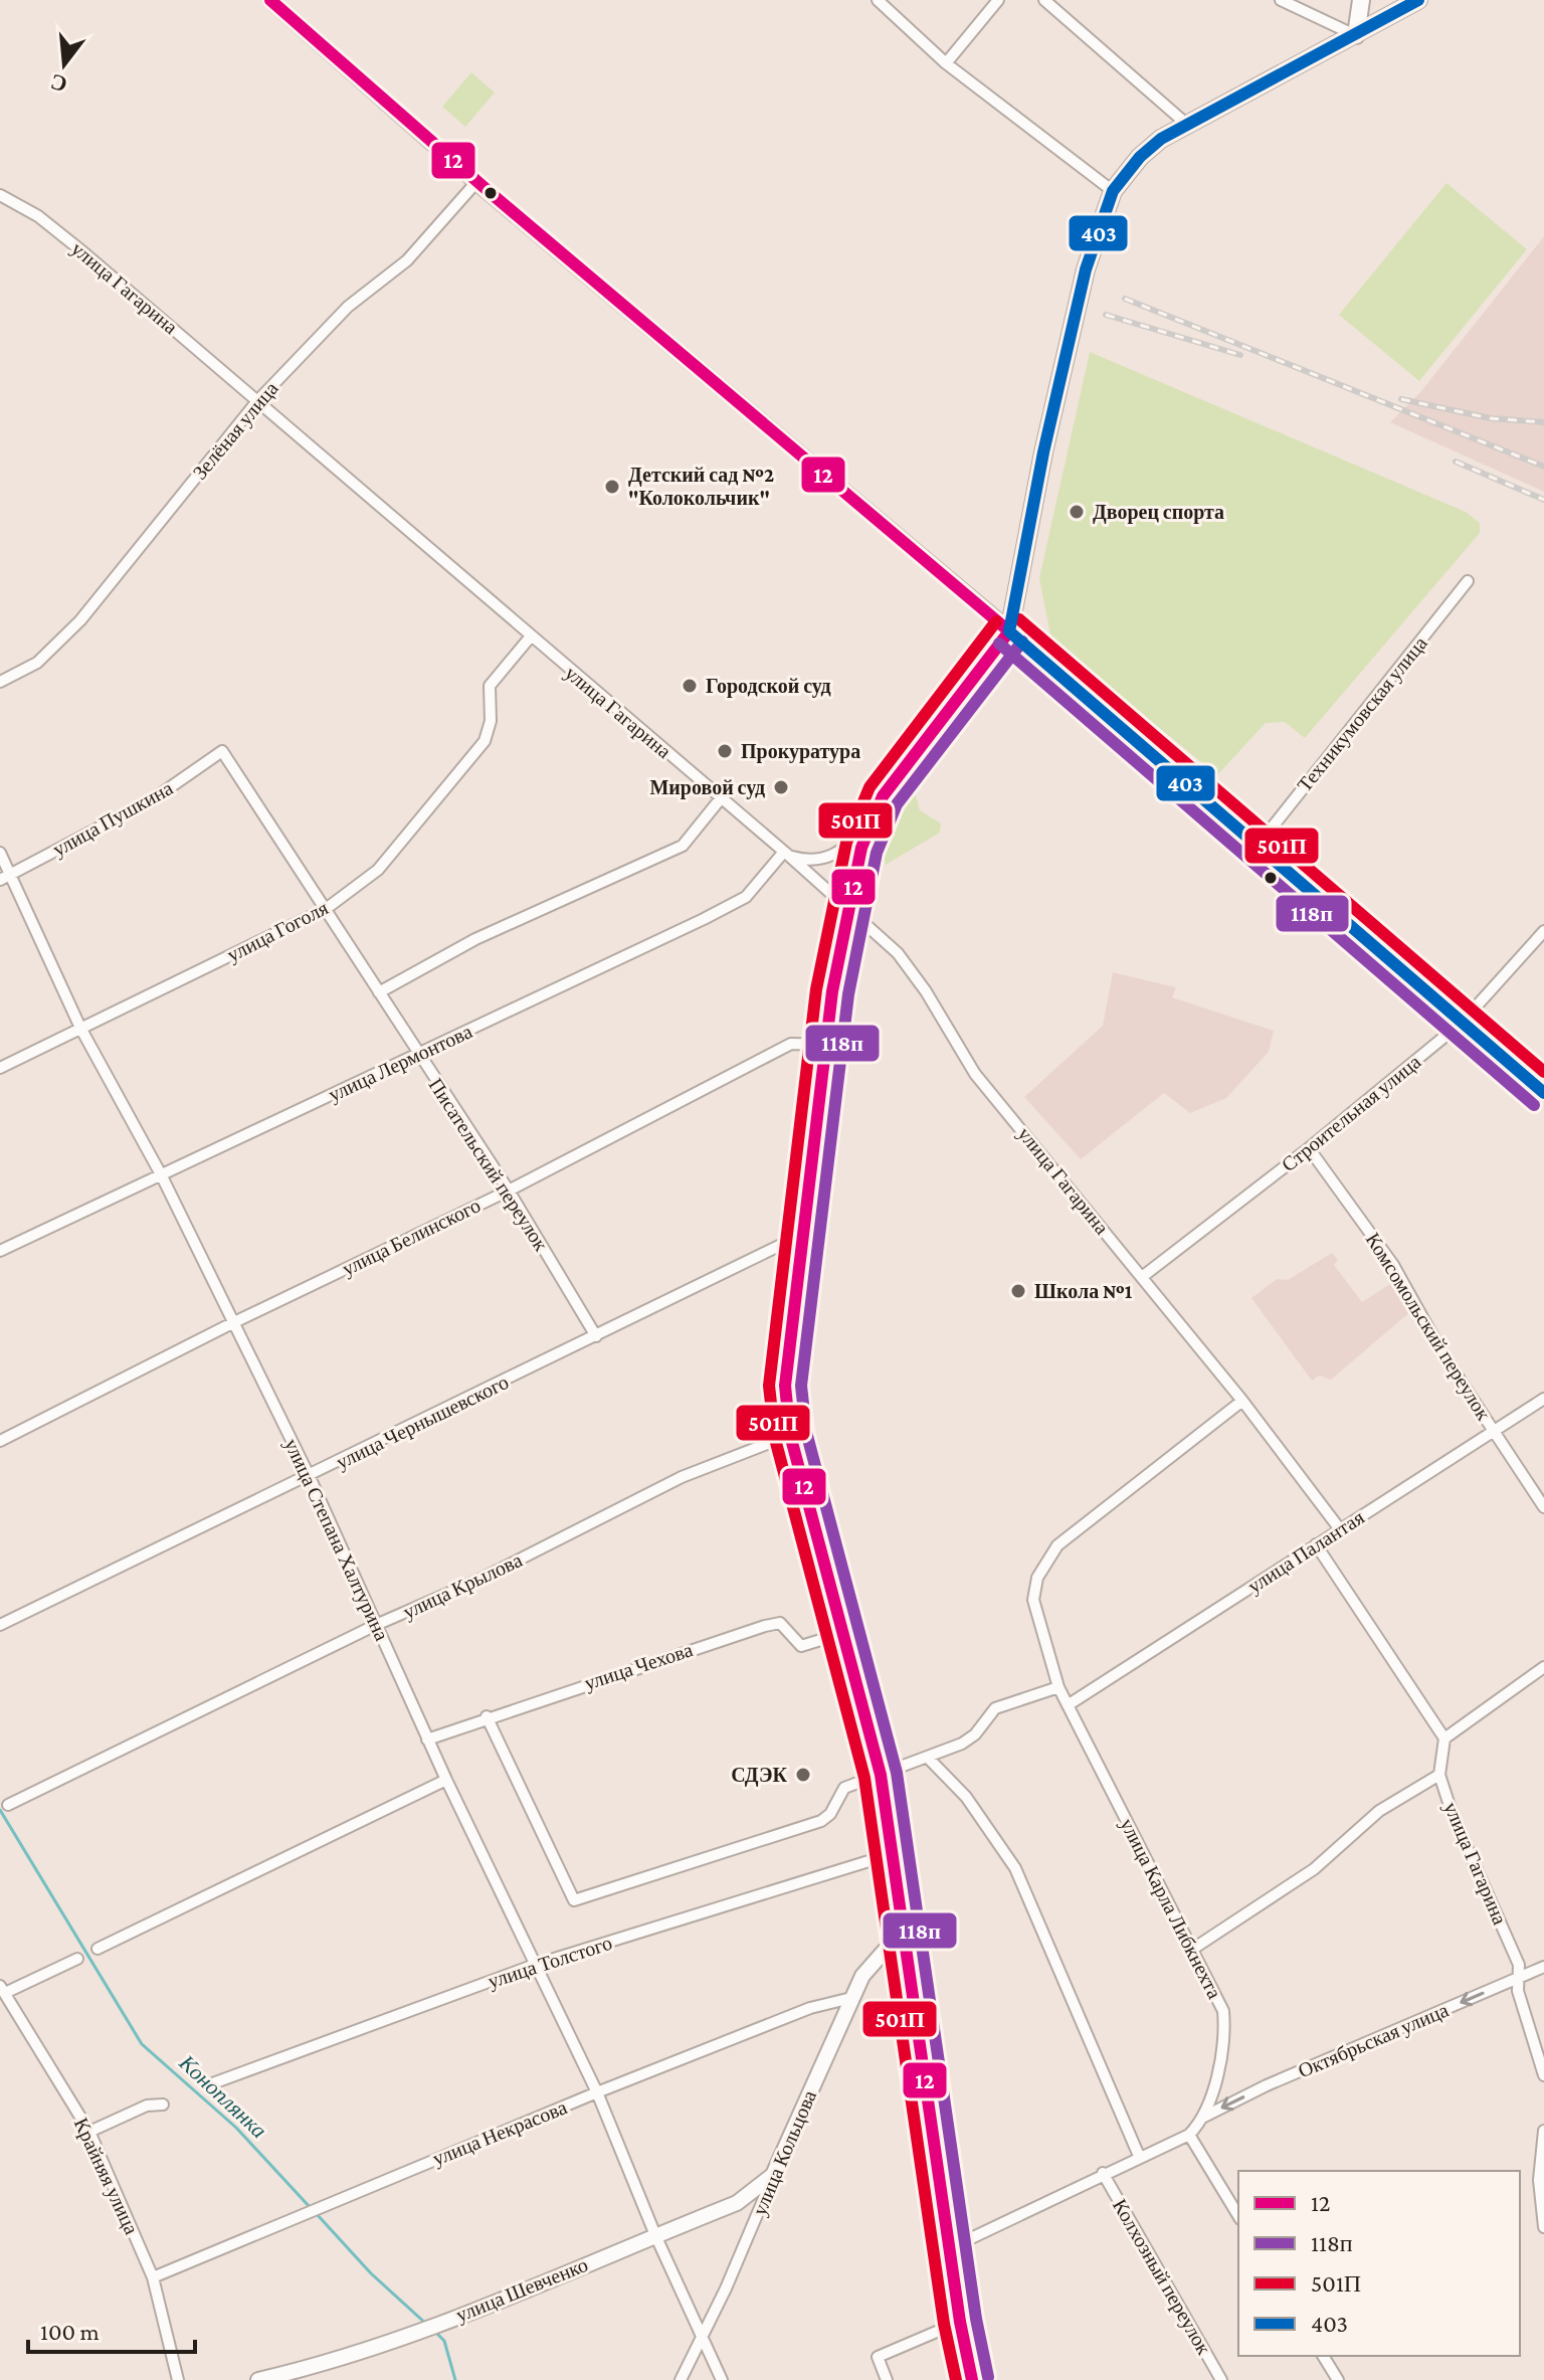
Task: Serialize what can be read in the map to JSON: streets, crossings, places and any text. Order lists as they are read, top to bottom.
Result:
{
  "streets": {
    "main road": ["улица Кольцова", "улица Шевченко"],
    "street": [
      "улица Гагарина",
      "Зелёная улица",
      "Техникумовская улица",
      "улица Пушкина",
      "улица Гоголя",
      "улица Лермонтова",
      "Строительная улица",
      "Писательский переулок",
      "улица Белинского",
      "Комсомольский переулок",
      "улица Чернышевского",
      "улица Степана Халтурина",
      "улица Палантая",
      "улица Крылова",
      "улица Чехова",
      "улица Карла Либкнехта",
      "улица Толстого",
      "Октябрьская улица",
      "улица Некрасова",
      "Крайняя улица",
      "Колхозный переулок"
    ]
  },
  "crossings": [
    ["улица Гагарина", "Зелёная улица"],
    ["улица Гагарина", "улица Гоголя"],
    ["улица Гагарина", "улица Лермонтова"],
    ["улица Гагарина", "Строительная улица"],
    ["улица Гагарина", "улица Палантая"],
    ["улица Гагарина", "Октябрьская улица"],
    ["улица Пушкина", "Писательский переулок"],
    ["улица Пушкина", "улица Степана Халтурина"],
    ["улица Гоголя", "Писательский переулок"],
    ["улица Гоголя", "улица Степана Халтурина"],
    ["улица Лермонтова", "Писательский переулок"],
    ["улица Лермонтова", "улица Степана Халтурина"],
    ["Строительная улица", "Комсомольский переулок"],
    ["Писательский переулок", "улица Белинского"],
    ["Писательский переулок", "улица Чернышевского"],
    ["улица Белинского", "улица Степана Халтурина"],
    ["Комсомольский переулок", "улица Палантая"],
    ["улица Чернышевского", "улица Степана Халтурина"],
    ["улица Степана Халтурина", "улица Крылова"],
    ["улица Степана Халтурина", "улица Чехова"],
    ["улица Степана Халтурина", "улица Толстого"],
    ["улица Степана Халтурина", "улица Некрасова"],
    ["улица Степана Халтурина", "улица Кольцова"],
    ["улица Степана Халтурина", "улица Шевченко"],
    ["улица Палантая", "улица Карла Либкнехта"],
    ["улица Карла Либкнехта", "Октябрьская улица"],
    ["улица Некрасова", "улица Кольцова"],
    ["улица Некрасова", "Крайняя улица"],
    ["улица Кольцова", "улица Шевченко"]
  ],
  "one_way": ["Октябрьская улица"],
  "water": ["Коноплянка"],
  "places": [
    "Детский сад №2 \"Колокольчик\"",
    "Дворец спорта",
    "Городской суд",
    "Прокуратура",
    "Мировой суд",
    "Школа №1",
    "СДЭК"
  ],
  "lines": [
    "transit line 12",
    "transit line 403",
    "transit line 501П",
    "transit line 118п"
  ],
  "legend": [
    "12",
    "118п",
    "501П",
    "403"
  ],
  "scale_bar": "100 m",
  "north": "bottom"
}
